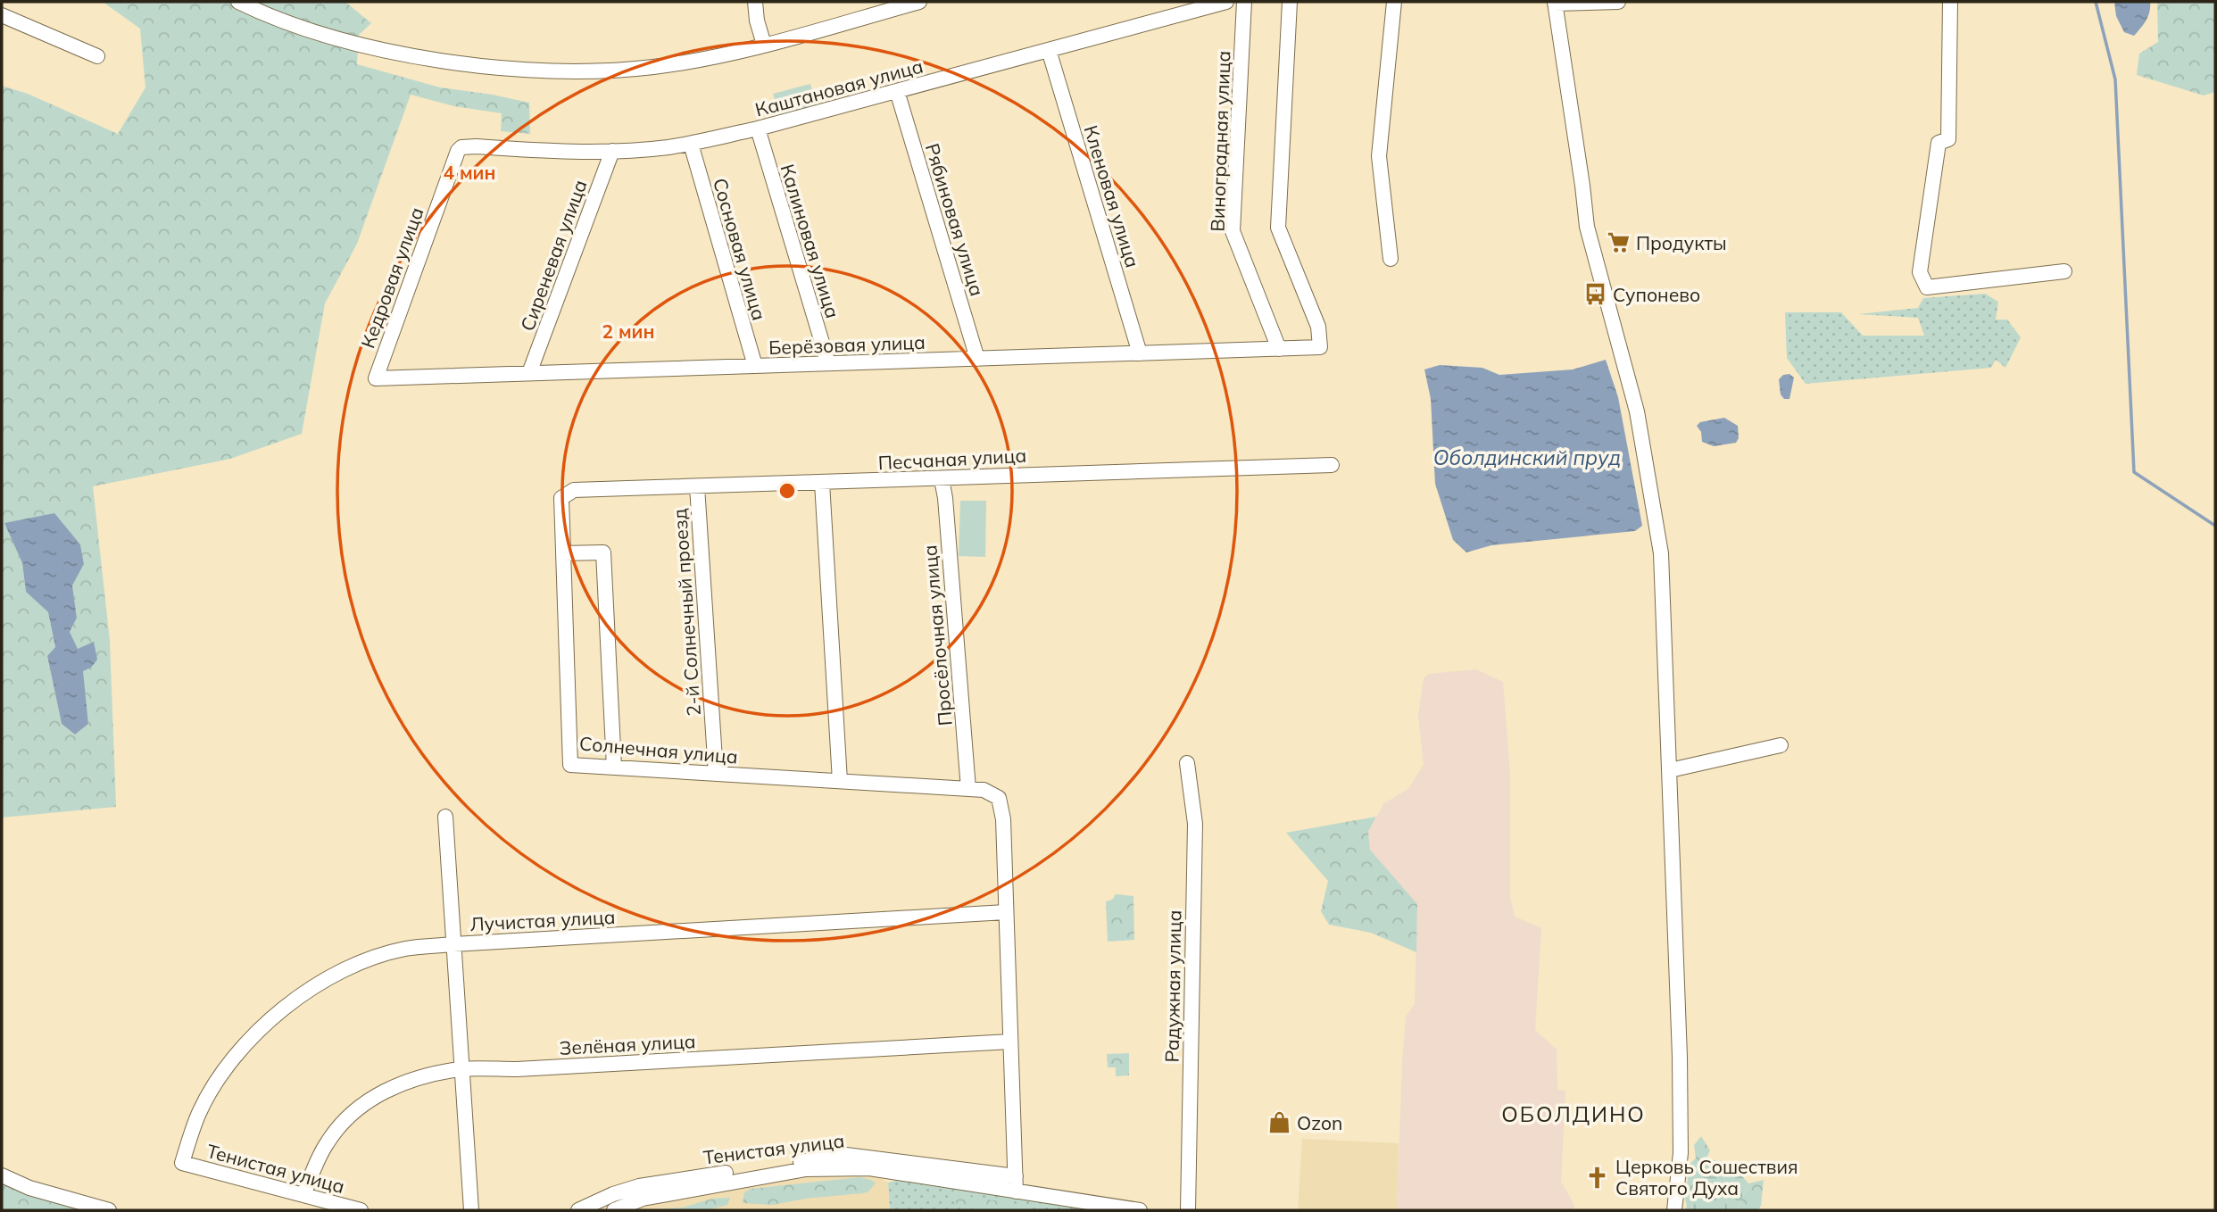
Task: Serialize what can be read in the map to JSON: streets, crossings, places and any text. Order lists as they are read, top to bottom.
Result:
{
  "streets": {
    "street": [
      "Каштановая улица",
      "Виноградная улица",
      "Кленовая улица",
      "Рябиновая улица",
      "Калиновая улица",
      "Сосновая улица",
      "Сиреневая улица",
      "Кедровая улица",
      "Берёзовая улица",
      "Песчаная улица",
      "2-й Солнечный проезд",
      "Просёлочная улица",
      "Солнечная улица",
      "Лучистая улица",
      "Радужная улица",
      "Зелёная улица",
      "Тенистая улица"
    ]
  },
  "crossings": [
    ["Каштановая улица", "Кленовая улица"],
    ["Каштановая улица", "Рябиновая улица"],
    ["Каштановая улица", "Калиновая улица"],
    ["Каштановая улица", "Сосновая улица"],
    ["Каштановая улица", "Сиреневая улица"],
    ["Каштановая улица", "Кедровая улица"],
    ["Виноградная улица", "Берёзовая улица"],
    ["Кленовая улица", "Берёзовая улица"],
    ["Рябиновая улица", "Берёзовая улица"],
    ["Калиновая улица", "Берёзовая улица"],
    ["Сосновая улица", "Берёзовая улица"],
    ["Сиреневая улица", "Берёзовая улица"],
    ["Кедровая улица", "Берёзовая улица"],
    ["Песчаная улица", "2-й Солнечный проезд"],
    ["Песчаная улица", "Просёлочная улица"],
    ["Песчаная улица", "Солнечная улица"],
    ["2-й Солнечный проезд", "Солнечная улица"],
    ["Просёлочная улица", "Солнечная улица"],
    ["Солнечная улица", "Лучистая улица"],
    ["Лучистая улица", "Тенистая улица"],
    ["Зелёная улица", "Тенистая улица"]
  ],
  "districts": ["ОБОЛДИНО"],
  "water": ["Оболдинский пруд"],
  "places": {
    "supermarket": ["Продукты"],
    "bus stop": ["Супонево"],
    "shop": ["Ozon"],
    "church": ["Церковь Сошествия Святого Духа"]
  },
  "rings": ["4 мин", "2 мин"]
}
